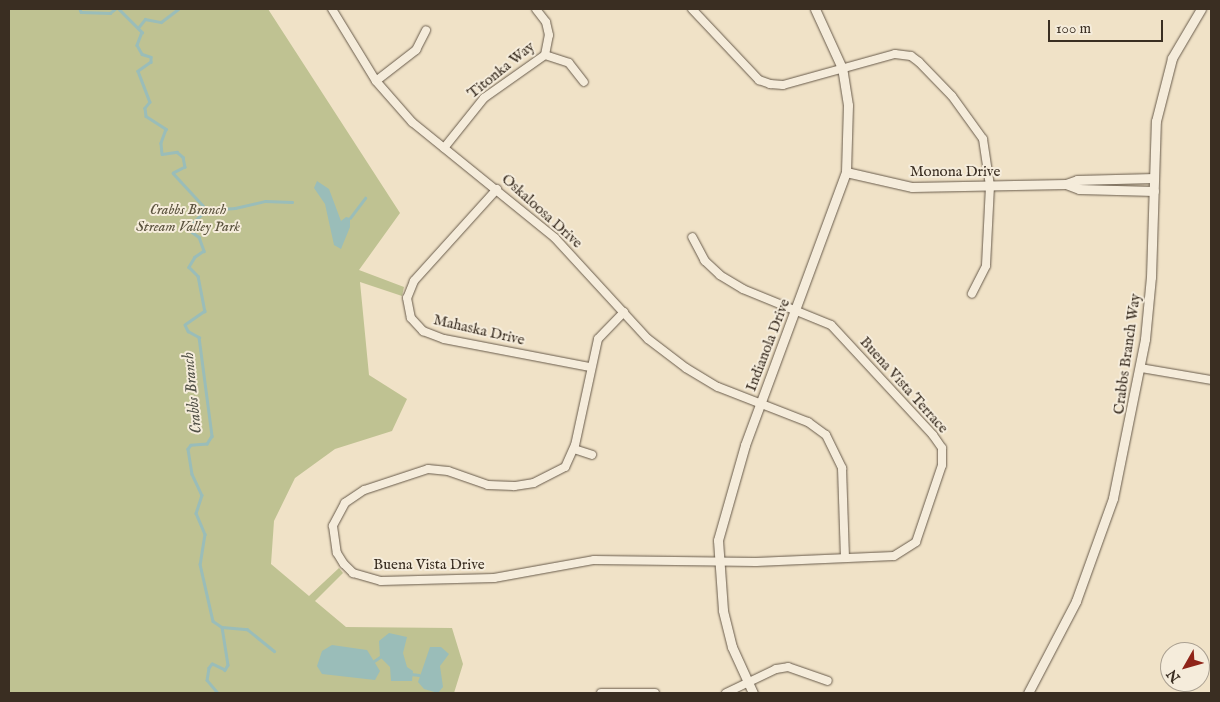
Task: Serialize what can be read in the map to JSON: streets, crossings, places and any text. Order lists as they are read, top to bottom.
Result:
{
  "streets": {
    "street": [
      "Titonka Way",
      "Monona Drive",
      "Oskaloosa Drive",
      "Mahaska Drive",
      "Indianola Drive",
      "Crabbs Branch Way",
      "Buena Vista Terrace",
      "Buena Vista Drive"
    ]
  },
  "crossings": [
    ["Titonka Way", "Oskaloosa Drive"],
    ["Monona Drive", "Indianola Drive"],
    ["Monona Drive", "Crabbs Branch Way"],
    ["Oskaloosa Drive", "Mahaska Drive"],
    ["Oskaloosa Drive", "Indianola Drive"],
    ["Oskaloosa Drive", "Buena Vista Terrace"],
    ["Oskaloosa Drive", "Buena Vista Drive"],
    ["Mahaska Drive", "Buena Vista Drive"],
    ["Indianola Drive", "Buena Vista Terrace"],
    ["Indianola Drive", "Buena Vista Drive"],
    ["Buena Vista Terrace", "Buena Vista Drive"]
  ],
  "water": ["Crabbs Branch"],
  "parks": ["Crabbs Branch Stream Valley Park"],
  "scale_bar": "100 m",
  "north": "bottom left"
}
